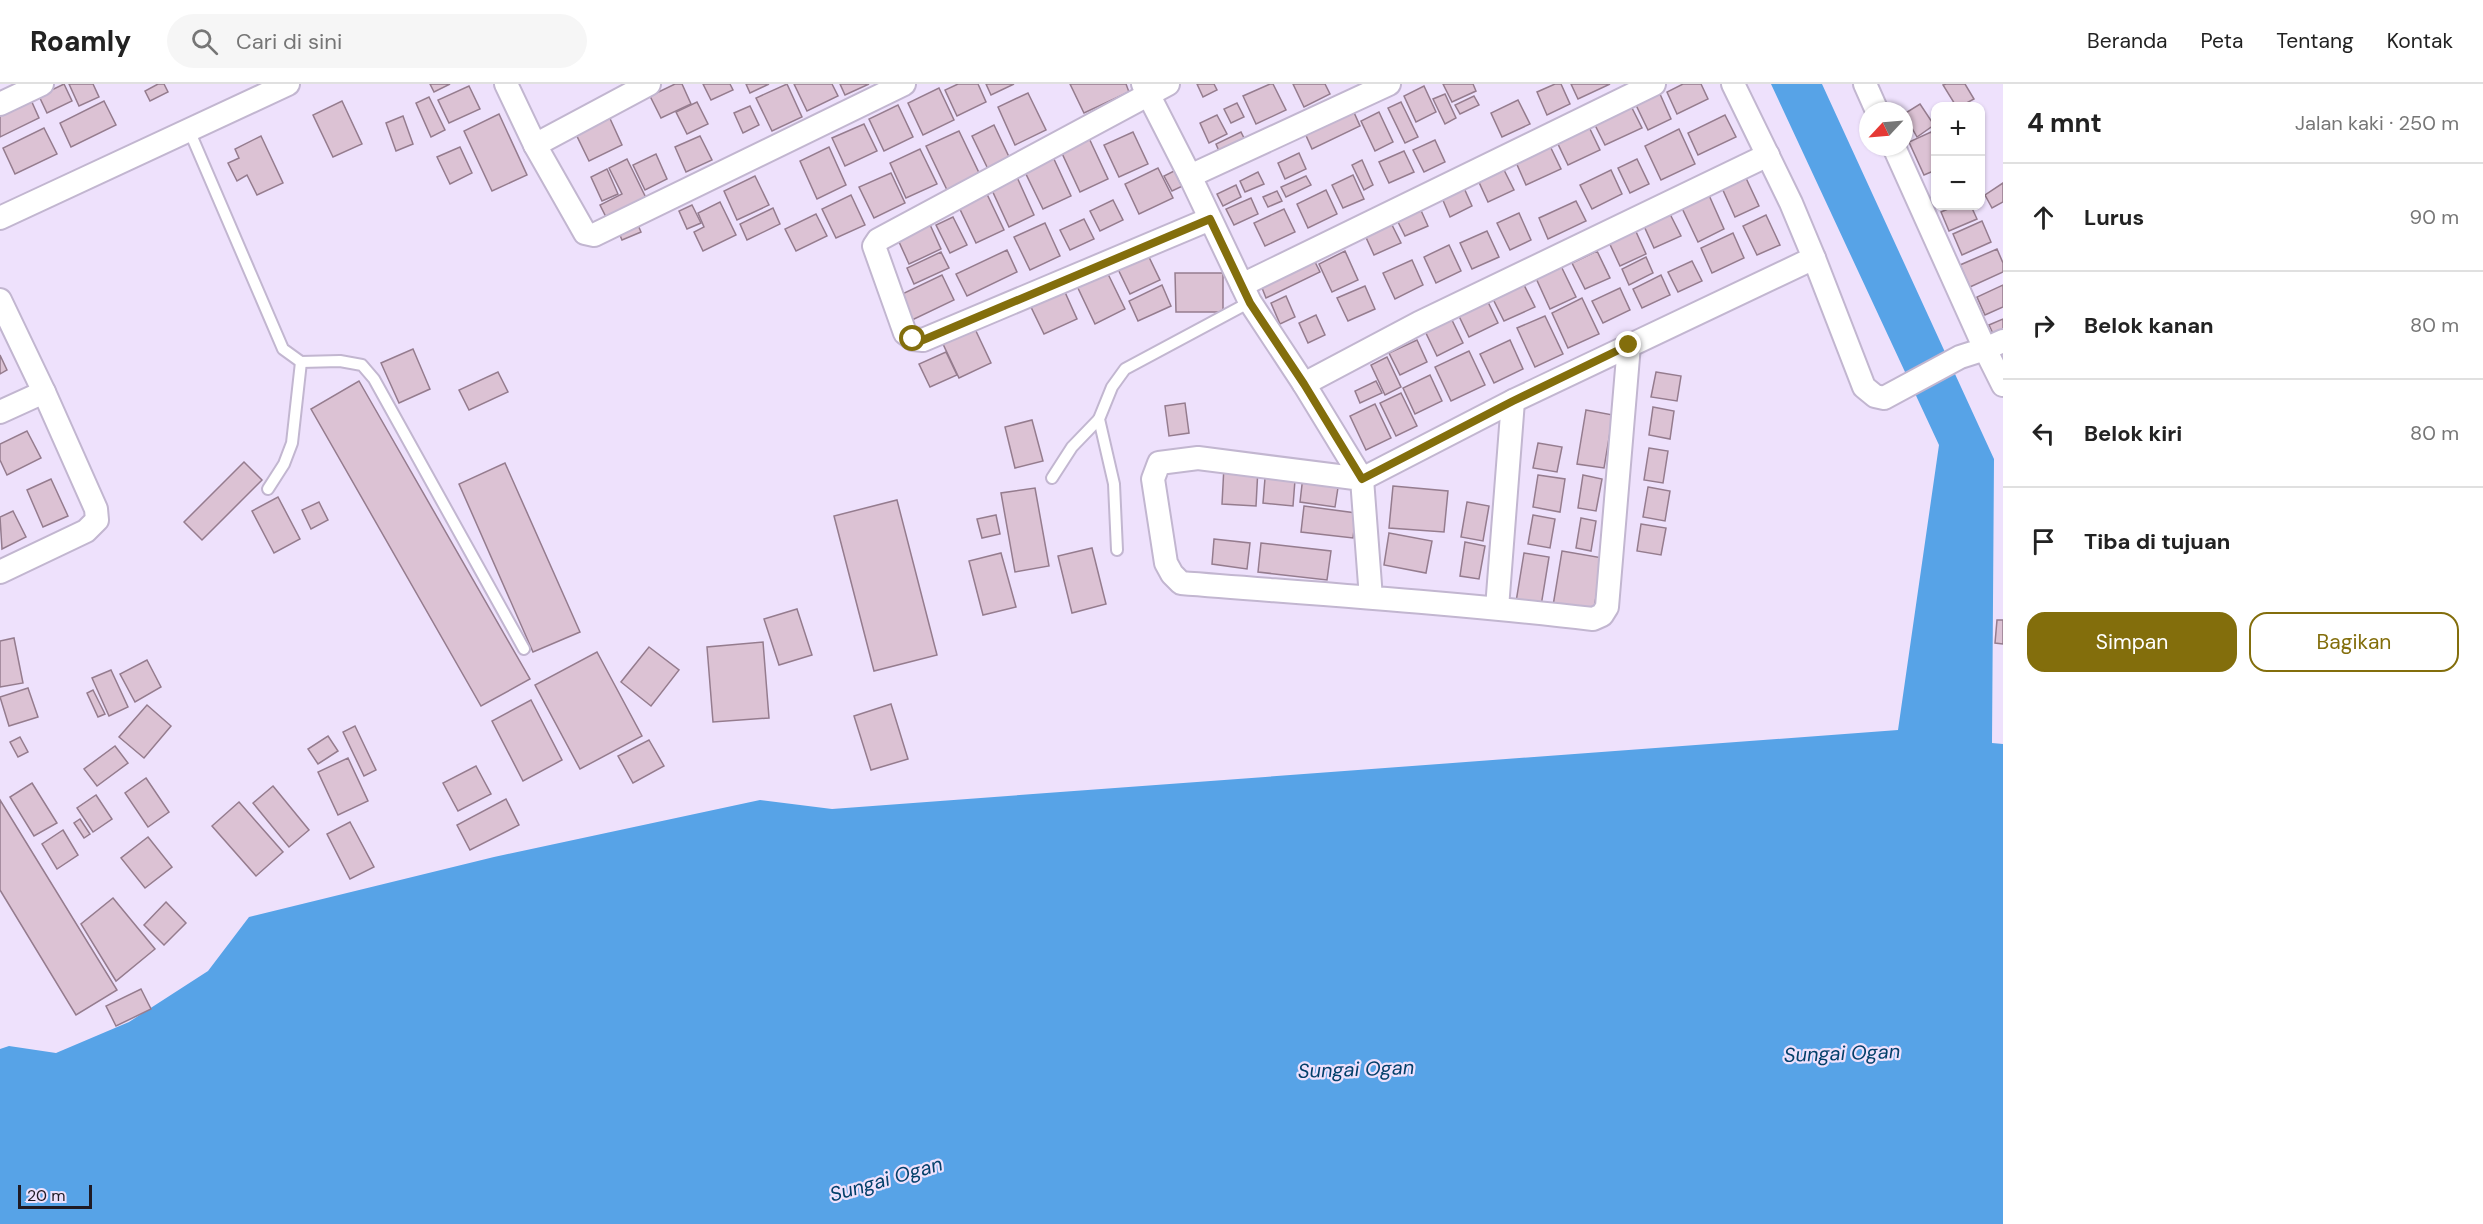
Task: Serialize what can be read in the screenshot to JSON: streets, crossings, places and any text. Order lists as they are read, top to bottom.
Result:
{
  "water": ["Sungai Ogan"],
  "scale_bar": "20 m",
  "north": "bottom left",
  "page": {
    "header": "Roamly",
    "search": "Cari di sini",
    "nav": [
      "Beranda",
      "Peta",
      "Tentang",
      "Kontak"
    ],
    "heading": ["4 mnt", "Jalan kaki · 250 m"],
    "map_buttons": ["+", "−"],
    "list": [
      ["Lurus", "90 m"],
      ["Belok kanan", "80 m"],
      ["Belok kiri", "80 m"],
      "Tiba di tujuan"
    ],
    "buttons": ["Simpan", "Bagikan"],
    "scale": "20 m"
  }
}
